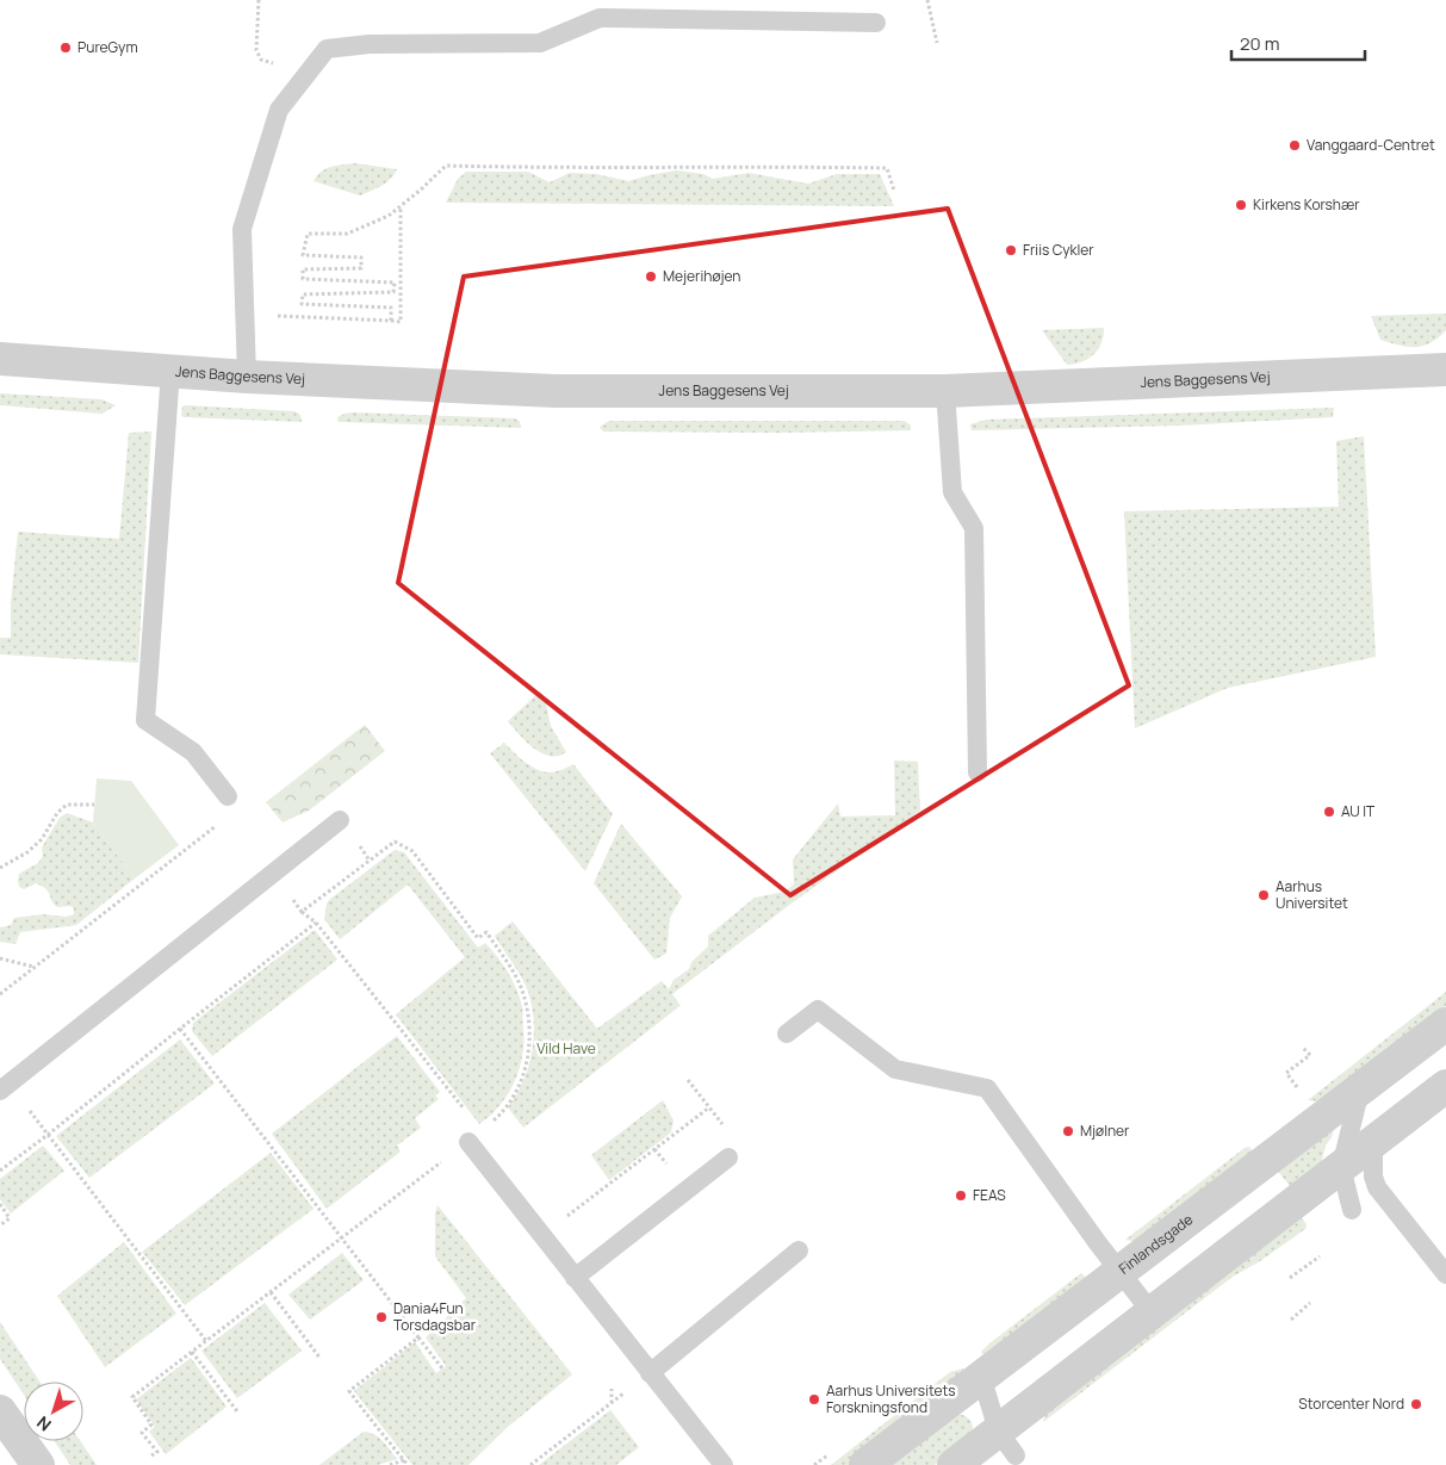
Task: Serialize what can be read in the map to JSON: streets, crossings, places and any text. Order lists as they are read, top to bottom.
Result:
{
  "streets": {
    "street": ["Jens Baggesens Vej", "Finlandsgade"]
  },
  "parks": ["Vild Have"],
  "places": [
    "PureGym",
    "Vanggaard-Centret",
    "Kirkens Korshær",
    "Friis Cykler",
    "Mejerihøjen",
    "AU IT",
    "Aarhus Universitet",
    "Mjølner",
    "FEAS",
    "Dania4Fun Torsdagsbar",
    "Aarhus Universitets Forskningsfond",
    "Storcenter Nord"
  ],
  "scale_bar": "20 m",
  "north": "bottom left"
}
